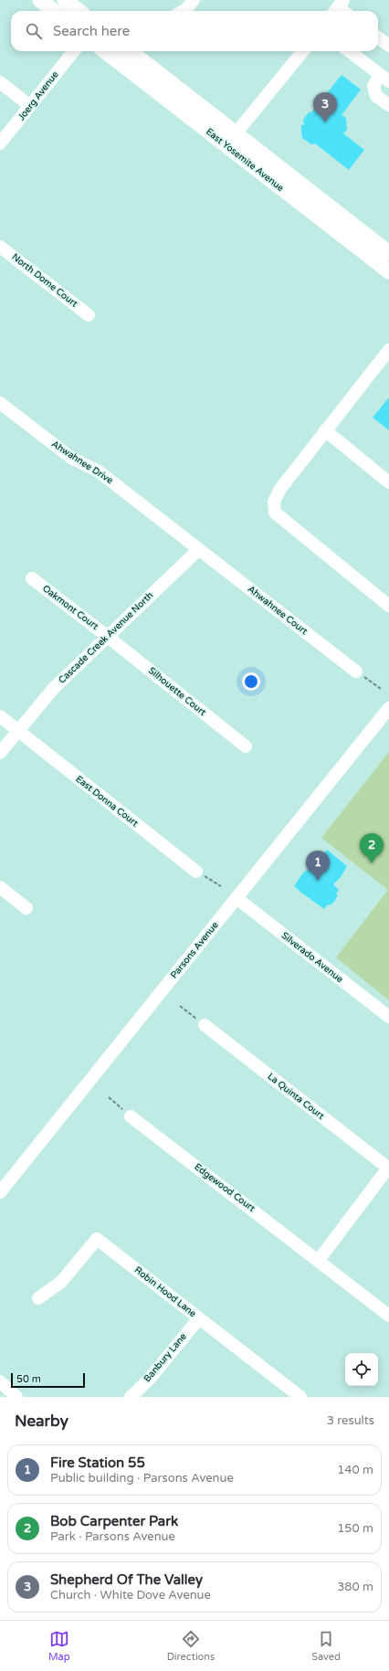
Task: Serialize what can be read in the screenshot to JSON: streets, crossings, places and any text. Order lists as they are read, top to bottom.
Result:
{
  "streets": {
    "main road": ["East Yosemite Avenue"],
    "street": [
      "Joerg Avenue",
      "North Dome Court",
      "Ahwahnee Drive",
      "Oakmont Court",
      "Ahwahnee Court",
      "Cascade Creek Avenue North",
      "Silhouette Court",
      "East Donna Court",
      "Parsons Avenue",
      "Silverado Avenue",
      "La Quinta Court",
      "Edgewood Court",
      "Robin Hood Lane",
      "Banbury Lane"
    ]
  },
  "crossings": [
    ["Ahwahnee Drive", "Ahwahnee Court"],
    ["Ahwahnee Drive", "Cascade Creek Avenue North"],
    ["Oakmont Court", "Cascade Creek Avenue North"],
    ["Oakmont Court", "Silhouette Court"],
    ["Ahwahnee Court", "Cascade Creek Avenue North"],
    ["Cascade Creek Avenue North", "Silhouette Court"],
    ["Cascade Creek Avenue North", "East Donna Court"],
    ["Parsons Avenue", "Silverado Avenue"],
    ["Robin Hood Lane", "Banbury Lane"]
  ],
  "scale_bar": "50 m",
  "page": {
    "search": "Search here",
    "pins": ["3", "2", "1"],
    "scale": "50 m",
    "heading": ["Nearby", "3 results"],
    "list": [
      {
        "mark": "1",
        "name": "Fire Station 55",
        "note": "Public building · Parsons Avenue",
        "value": "140 m"
      },
      {
        "mark": "2",
        "name": "Bob Carpenter Park",
        "note": "Park · Parsons Avenue",
        "value": "150 m"
      },
      {
        "mark": "3",
        "name": "Shepherd Of The Valley",
        "note": "Church · White Dove Avenue",
        "value": "380 m"
      }
    ],
    "nav": ["Map", "Directions", "Saved"]
  }
}
